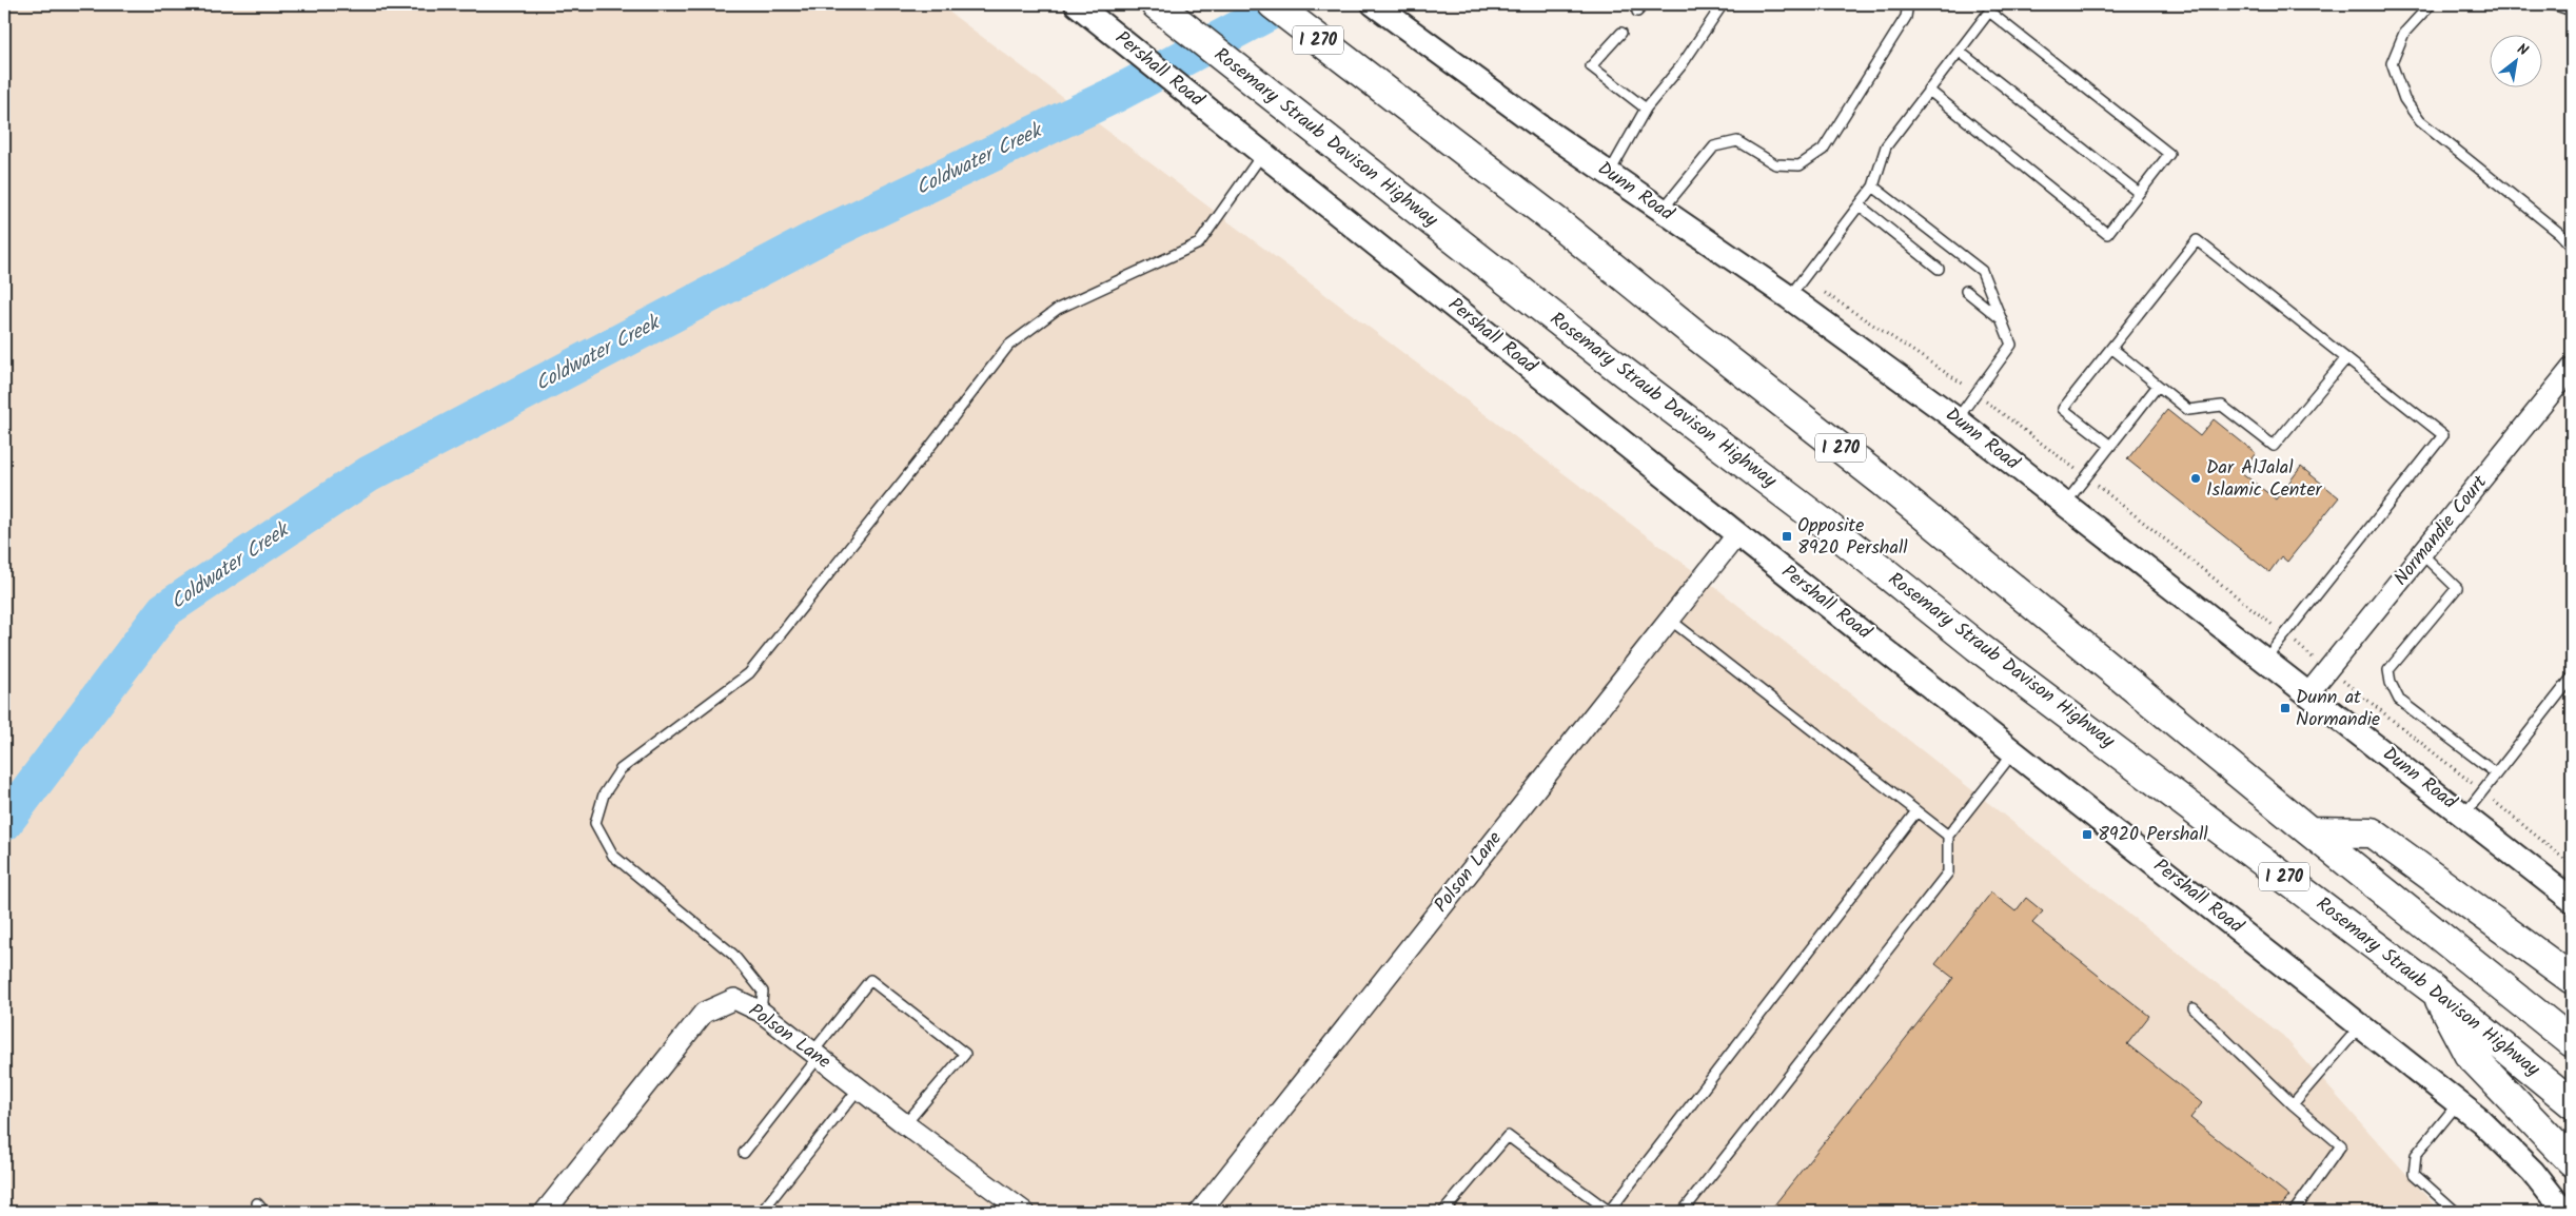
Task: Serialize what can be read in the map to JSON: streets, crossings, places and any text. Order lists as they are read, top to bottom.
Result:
{
  "streets": {
    "highway": ["I 270", "Rosemary Straub Davison Highway"],
    "street": [
      "Pershall Road",
      "Dunn Road",
      "Normandie Court",
      "Polson Lane"
    ]
  },
  "crossings": [
    ["Pershall Road", "Polson Lane"],
    ["Dunn Road", "Normandie Court"]
  ],
  "water": ["Coldwater Creek"],
  "places": {
    "other": ["Dar AlJalal Islamic Center"],
    "transit": ["Opposite 8920 Pershall", "Dunn at Normandie", "8920 Pershall"]
  },
  "north": "top right"
}
